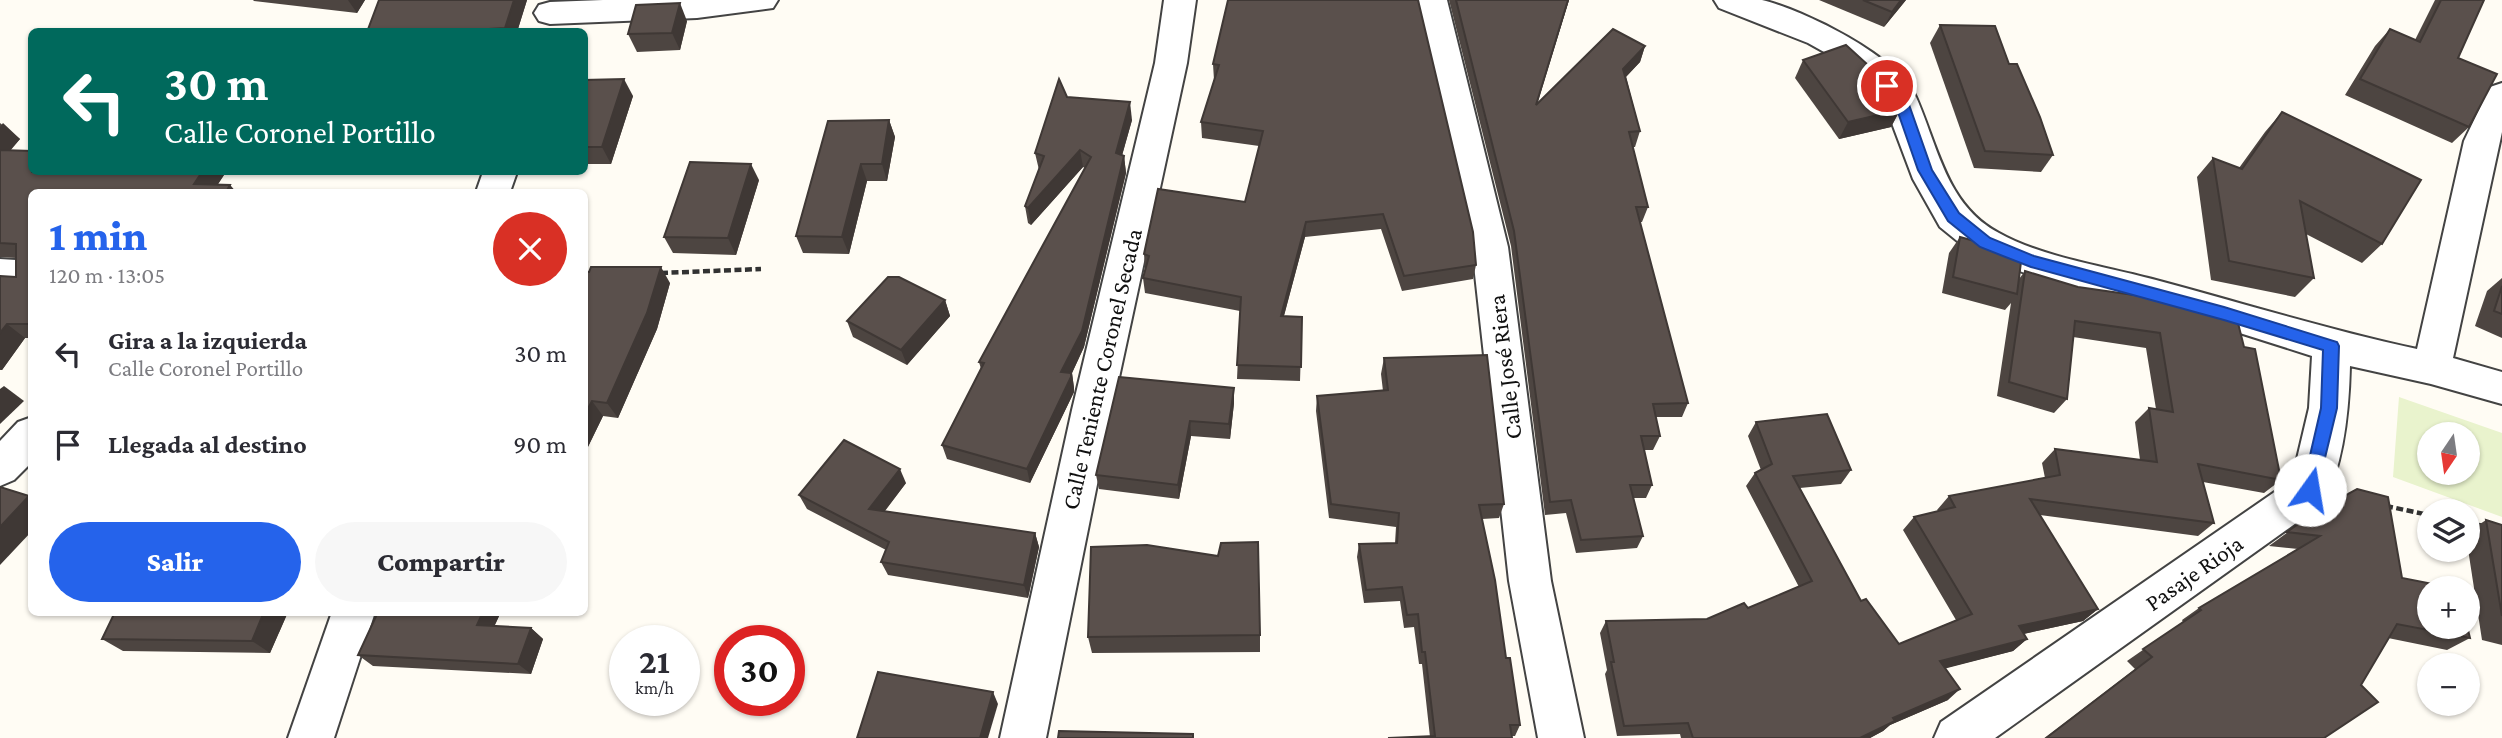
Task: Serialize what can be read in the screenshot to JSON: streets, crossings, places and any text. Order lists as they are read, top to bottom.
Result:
{
  "streets": {
    "street": ["Calle José Riera", "Calle Teniente Coronel Secada", "Pasaje Rioja"]
  },
  "north": "bottom",
  "page": {
    "turn": ["30 m", "Calle Coronel Portillo"],
    "heading": ["1 min", "120 m · 13:05"],
    "list": [
      {
        "name": "Gira a la izquierda",
        "note": "Calle Coronel Portillo",
        "value": "30 m"
      },
      {
        "name": "Llegada al destino",
        "value": "90 m"
      }
    ],
    "map_buttons": ["+", "−"],
    "buttons": ["Salir", "Compartir"],
    "speed": "21 km/h",
    "limit": "30"
  }
}
